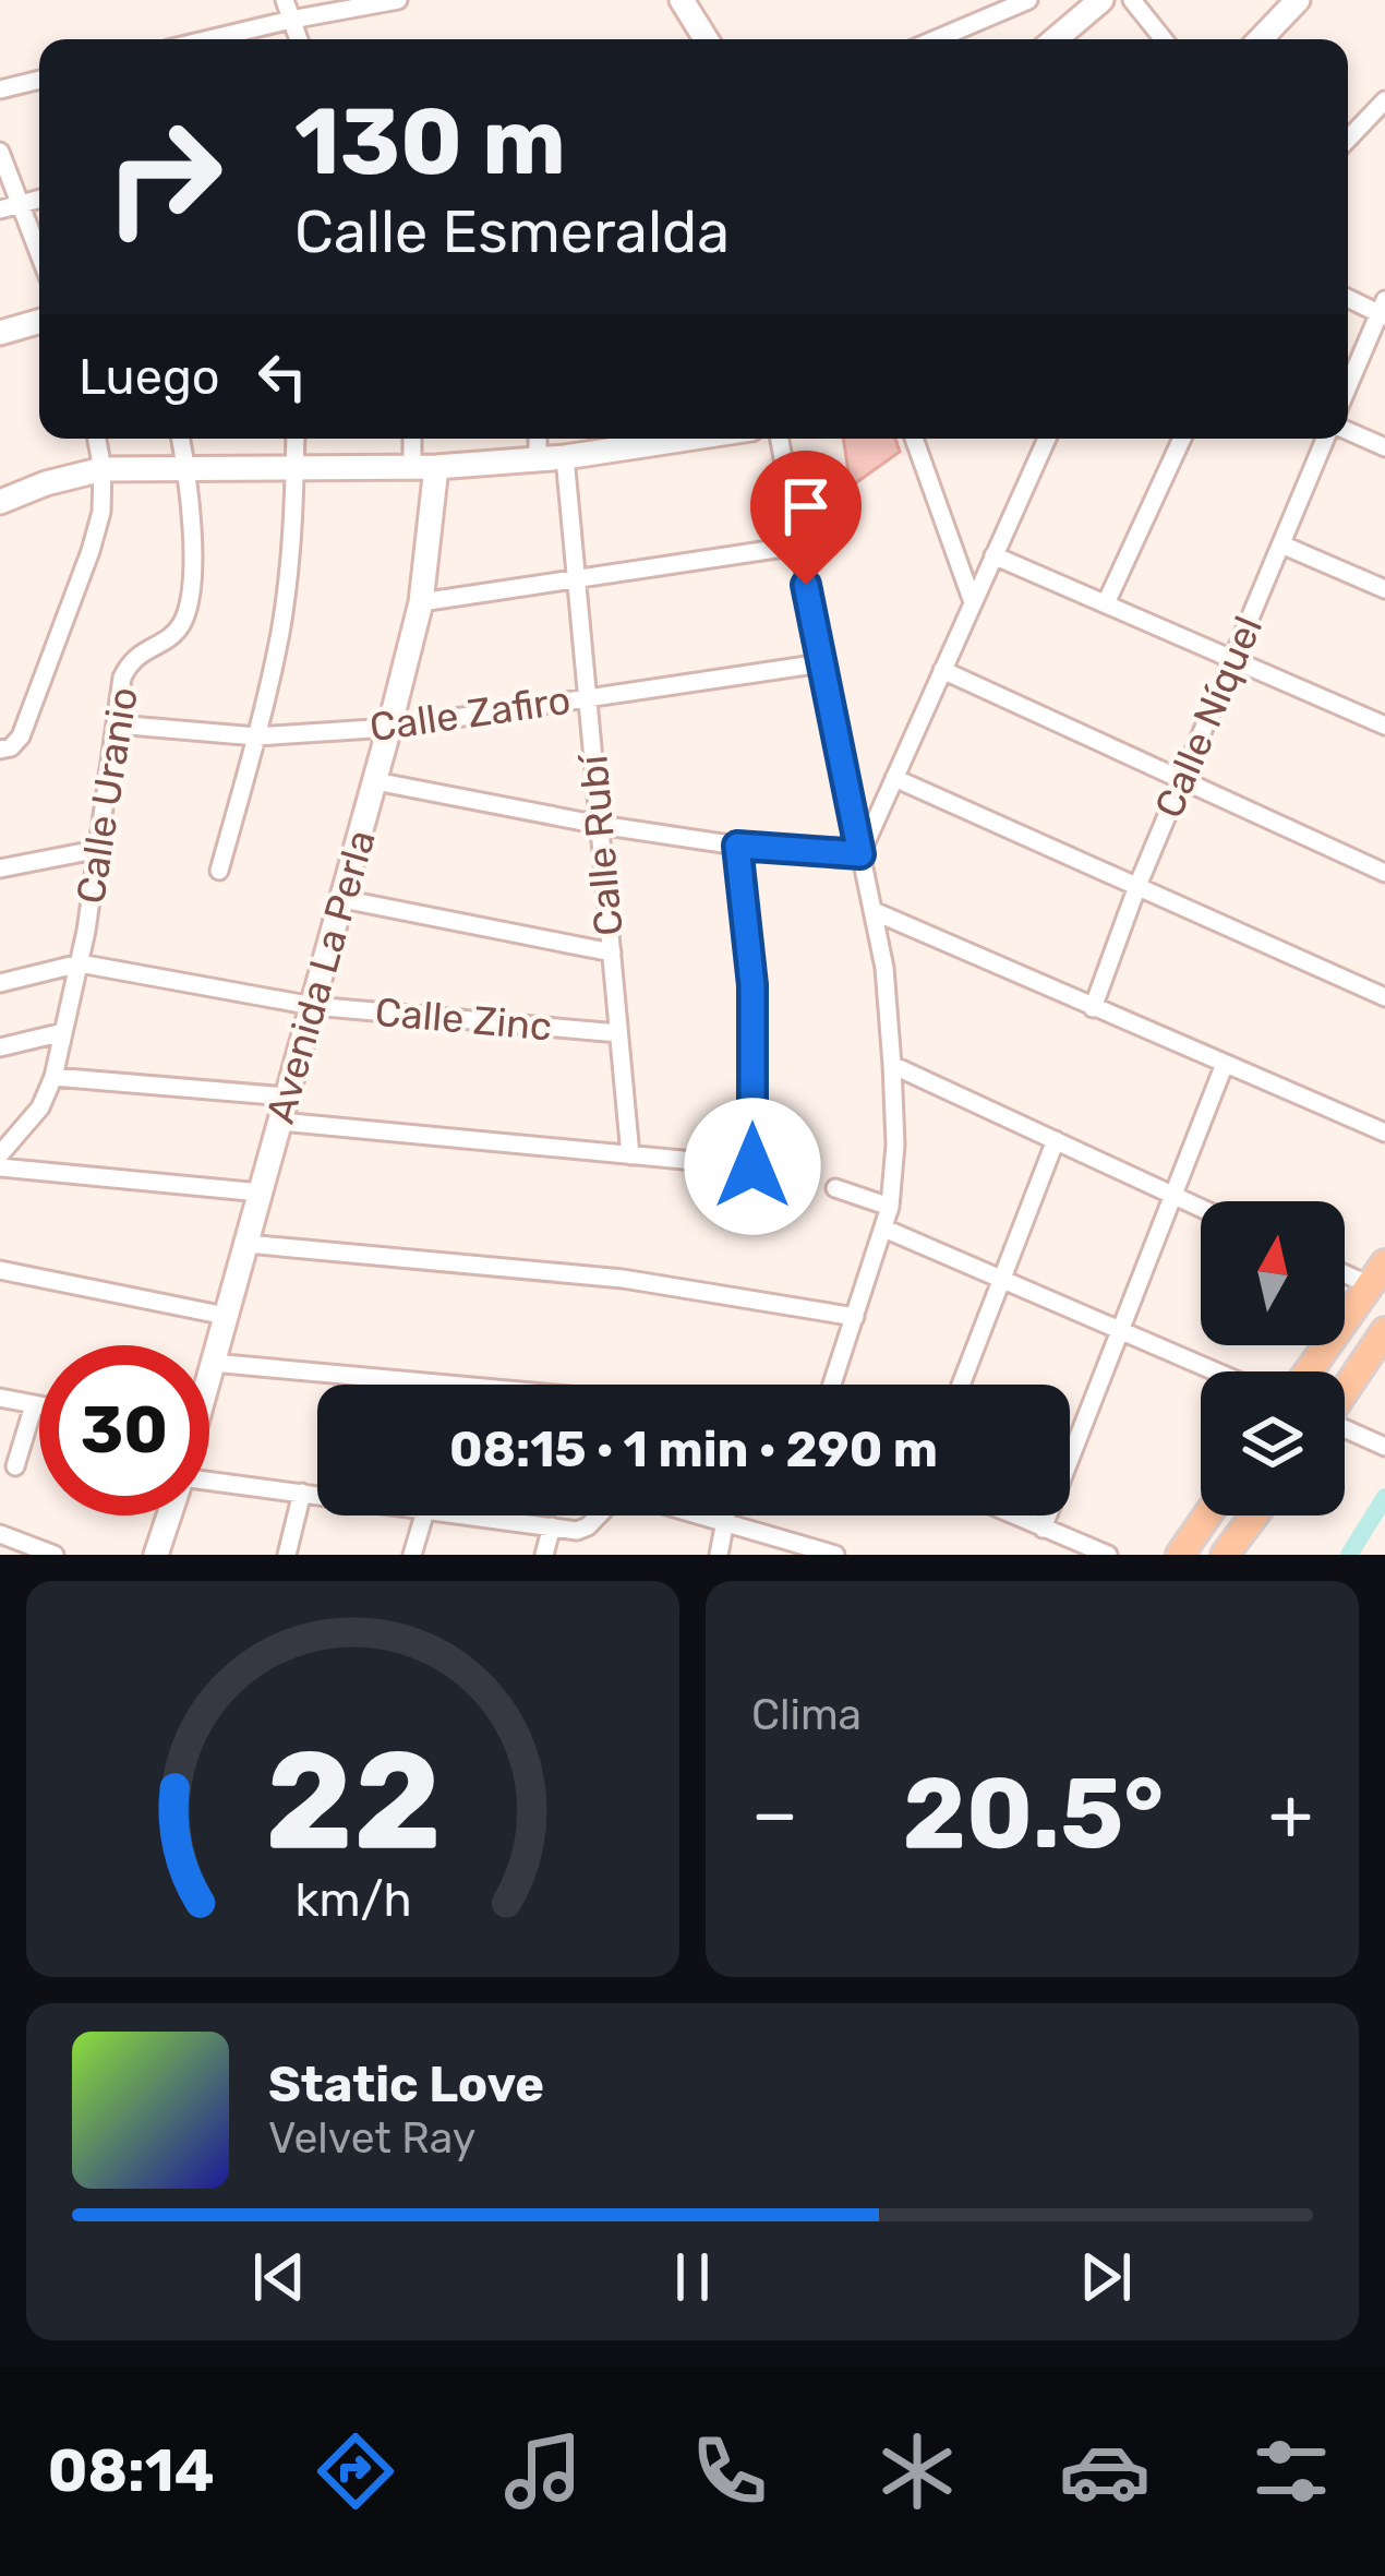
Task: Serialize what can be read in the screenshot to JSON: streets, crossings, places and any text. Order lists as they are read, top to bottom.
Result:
{
  "streets": {
    "street": [
      "Calle Zafiro",
      "Calle Níquel",
      "Calle Uranio",
      "Calle Rubí",
      "Avenida La Perla",
      "Calle Zinc"
    ]
  },
  "crossings": [
    ["Calle Zafiro", "Calle Uranio"],
    ["Calle Zafiro", "Calle Rubí"],
    ["Calle Zafiro", "Avenida La Perla"],
    ["Calle Uranio", "Calle Zinc"],
    ["Calle Rubí", "Calle Zinc"],
    ["Avenida La Perla", "Calle Zinc"]
  ],
  "north": "top",
  "page": {
    "turn": ["130 m", "Calle Esmeralda"],
    "then": "Luego",
    "limit": "30",
    "trip": "08:15 · 1 min · 290 m",
    "tile": "Clima",
    "heat": ["−", "20.5°", "+"],
    "song": ["Static Love", "Velvet Ray"],
    "tabs": "08:14",
    "gauge": ["22", "km/h"]
  }
}
